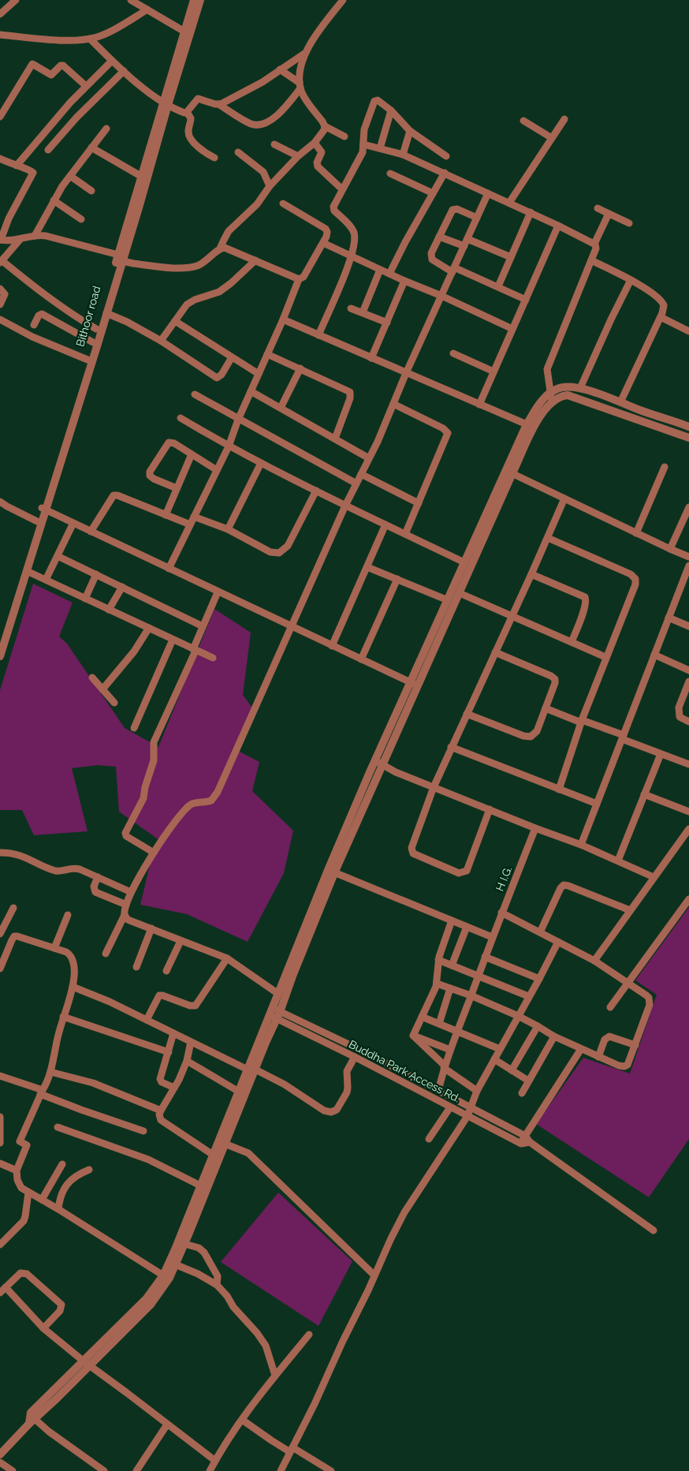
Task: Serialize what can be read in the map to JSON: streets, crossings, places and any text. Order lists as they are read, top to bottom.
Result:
{
  "streets": {
    "street": ["Bithoor road", "H I.G.", "Buddha Park Access Rd."]
  },
  "crossings": [
    ["H I.G.", "Buddha Park Access Rd."]
  ]
}
